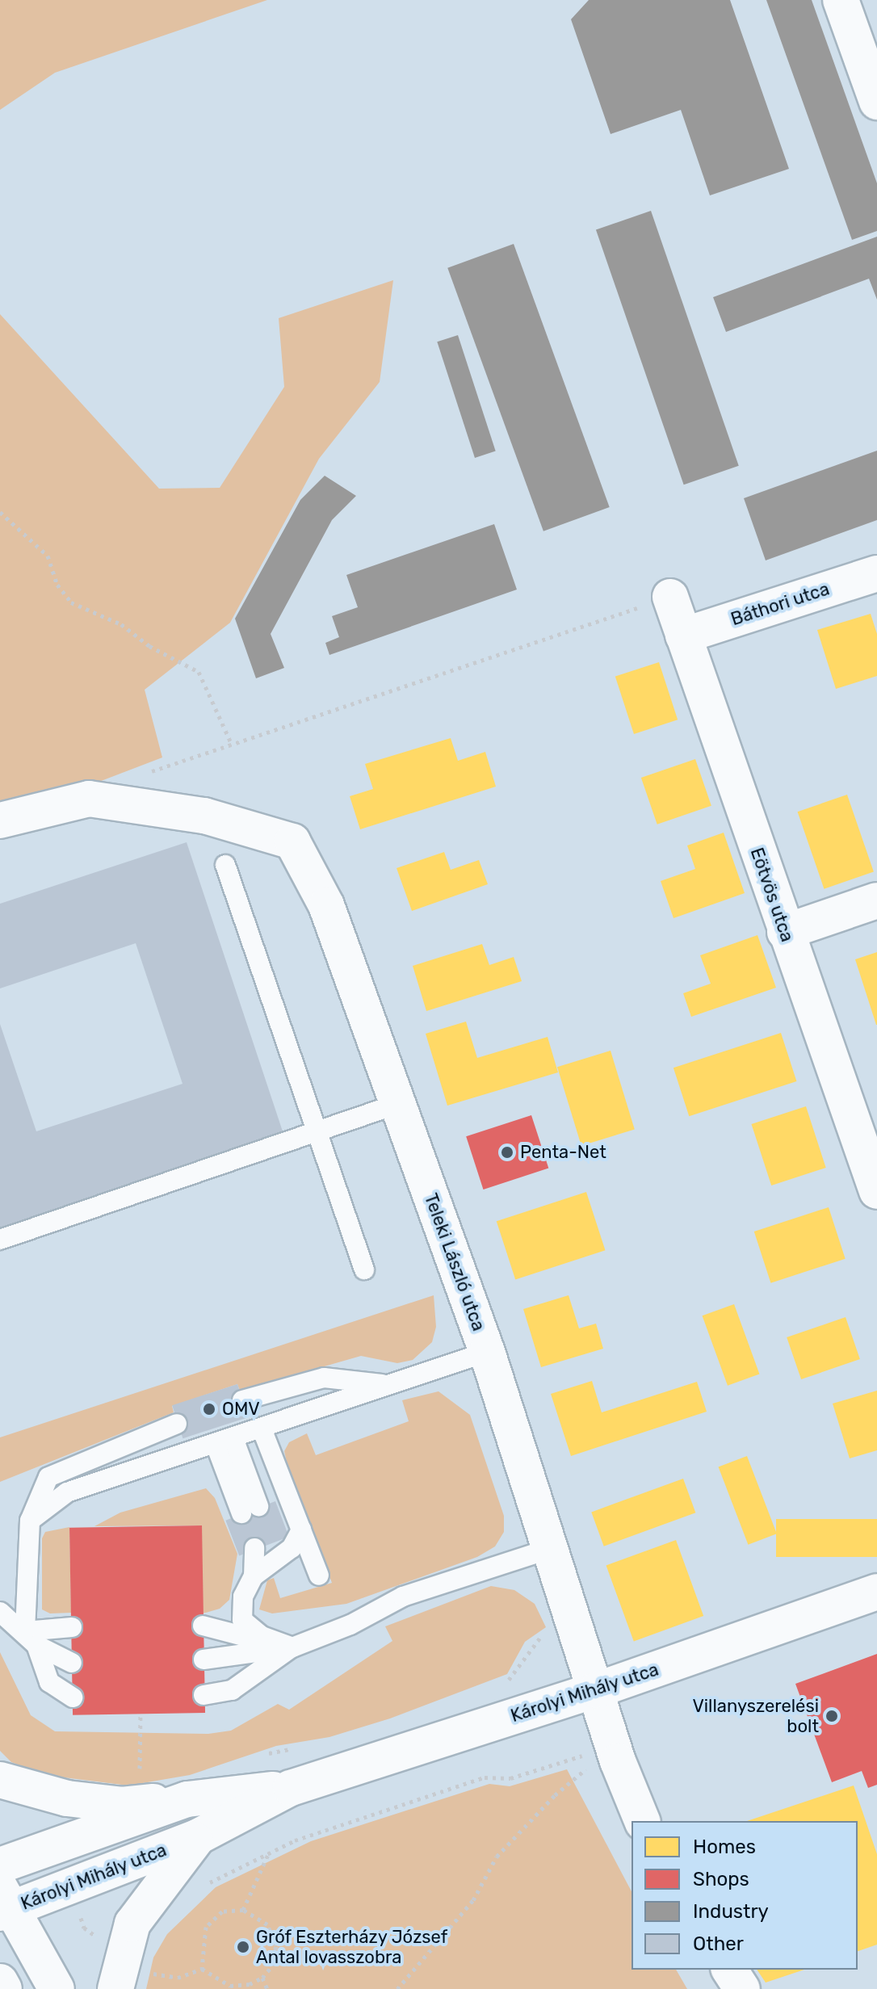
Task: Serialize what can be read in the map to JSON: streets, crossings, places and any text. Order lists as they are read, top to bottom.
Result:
{
  "streets": {
    "street": [
      "Báthori utca",
      "Eötvös utca",
      "Teleki László utca",
      "Károlyi Mihály utca"
    ]
  },
  "crossings": [
    ["Báthori utca", "Eötvös utca"],
    ["Teleki László utca", "Károlyi Mihály utca"]
  ],
  "places": [
    "Penta-Net",
    "OMV",
    "Villanyszerelési bolt",
    "Gróf Eszterházy József Antal lovasszobra"
  ],
  "legend": [
    "Homes",
    "Shops",
    "Industry",
    "Other"
  ]
}
